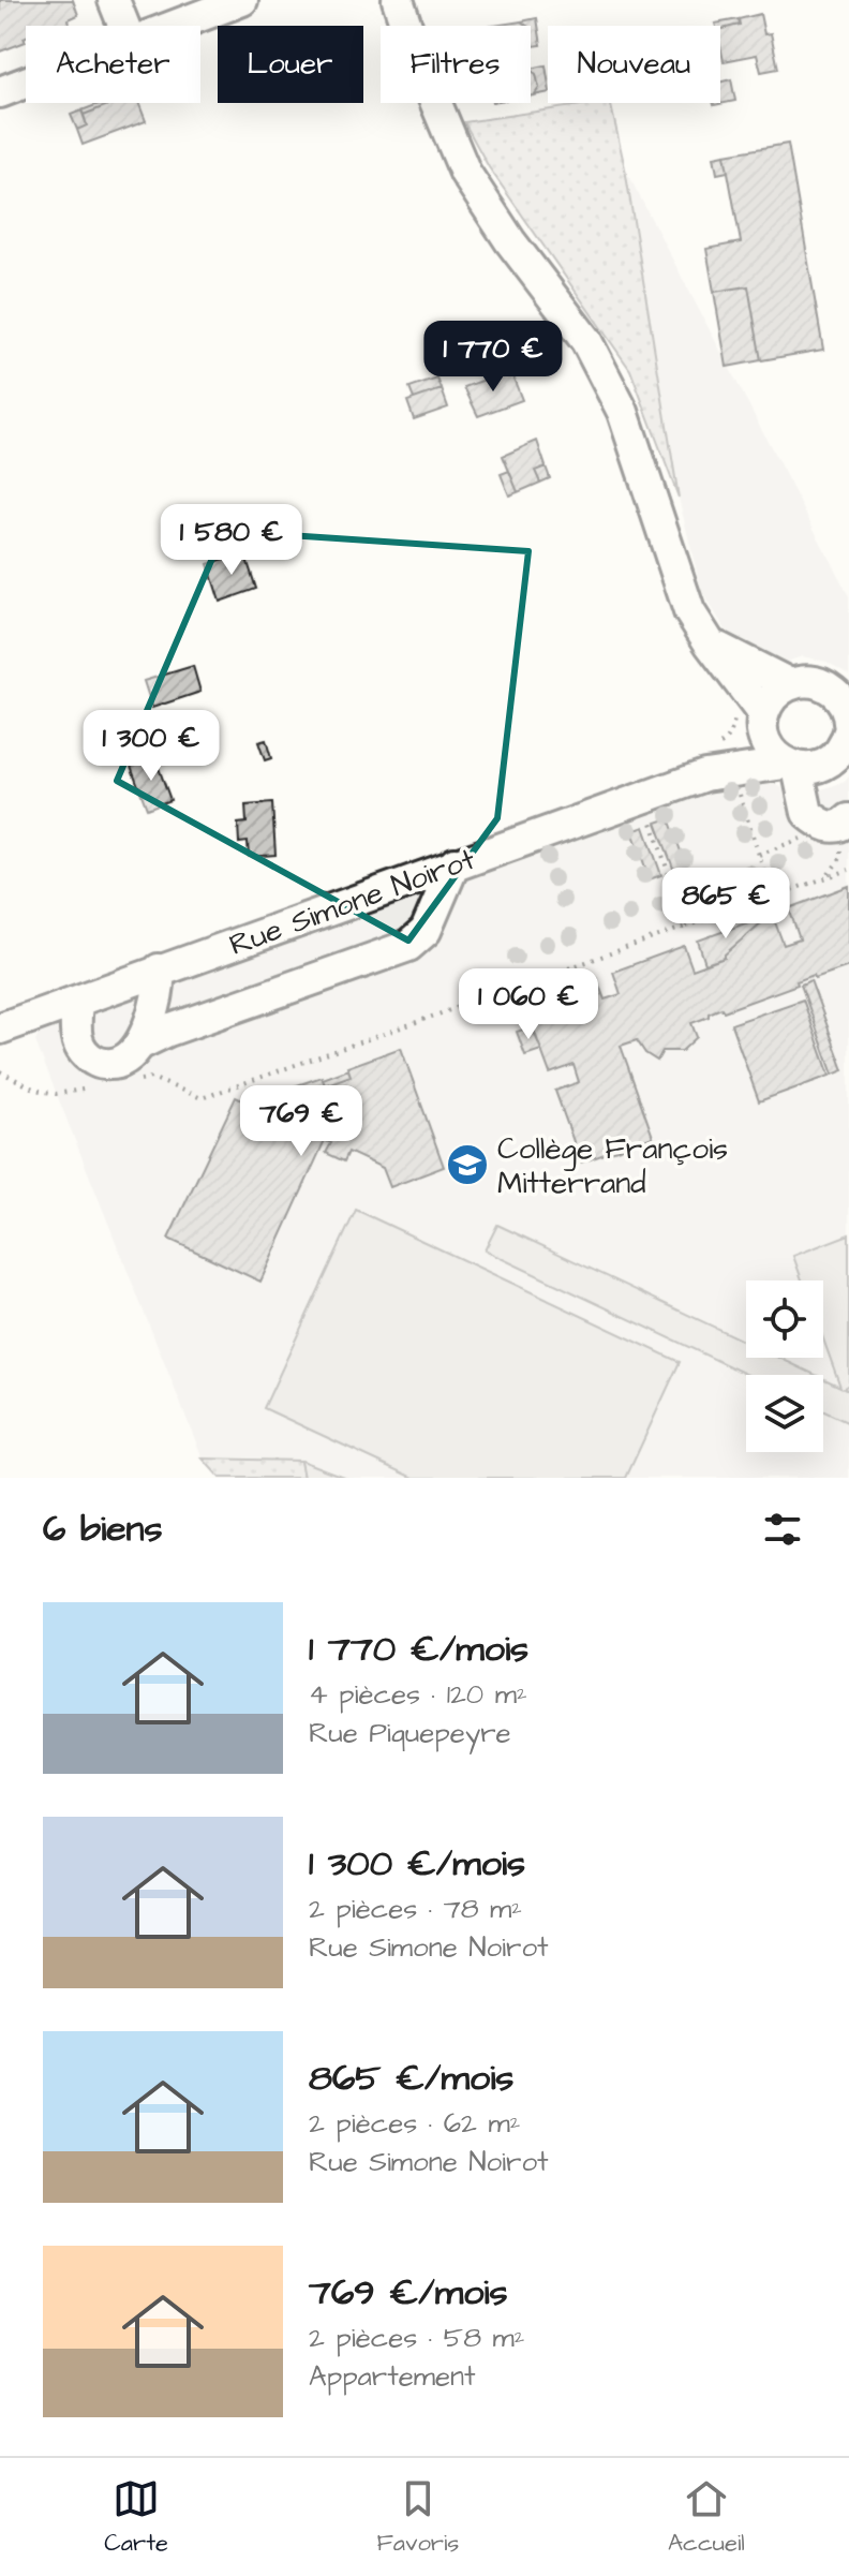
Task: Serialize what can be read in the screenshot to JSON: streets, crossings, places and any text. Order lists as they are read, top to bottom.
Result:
{
  "streets": {
    "street": ["Rue Simone Noirot"]
  },
  "places": {
    "school or university": ["Collège François Mitterrand"]
  },
  "page": {
    "chip": [
      "Acheter",
      "Louer",
      "Filtres",
      "Nouveau"
    ],
    "price": [
      "1 770 €",
      "1 580 €",
      "1 300 €",
      "865 €",
      "1 060 €",
      "769 €"
    ],
    "heading": "6 biens",
    "list": [
      {
        "name": "1 770 €/mois",
        "note": "4 pièces · 120 m² · Rue Piquepeyre"
      },
      {
        "name": "1 300 €/mois",
        "note": "2 pièces · 78 m² · Rue Simone Noirot"
      },
      {
        "name": "865 €/mois",
        "note": "2 pièces · 62 m² · Rue Simone Noirot"
      },
      {
        "name": "769 €/mois",
        "note": "2 pièces · 58 m² · Appartement"
      }
    ],
    "tabs": ["Carte", "Favoris", "Accueil"]
  }
}
